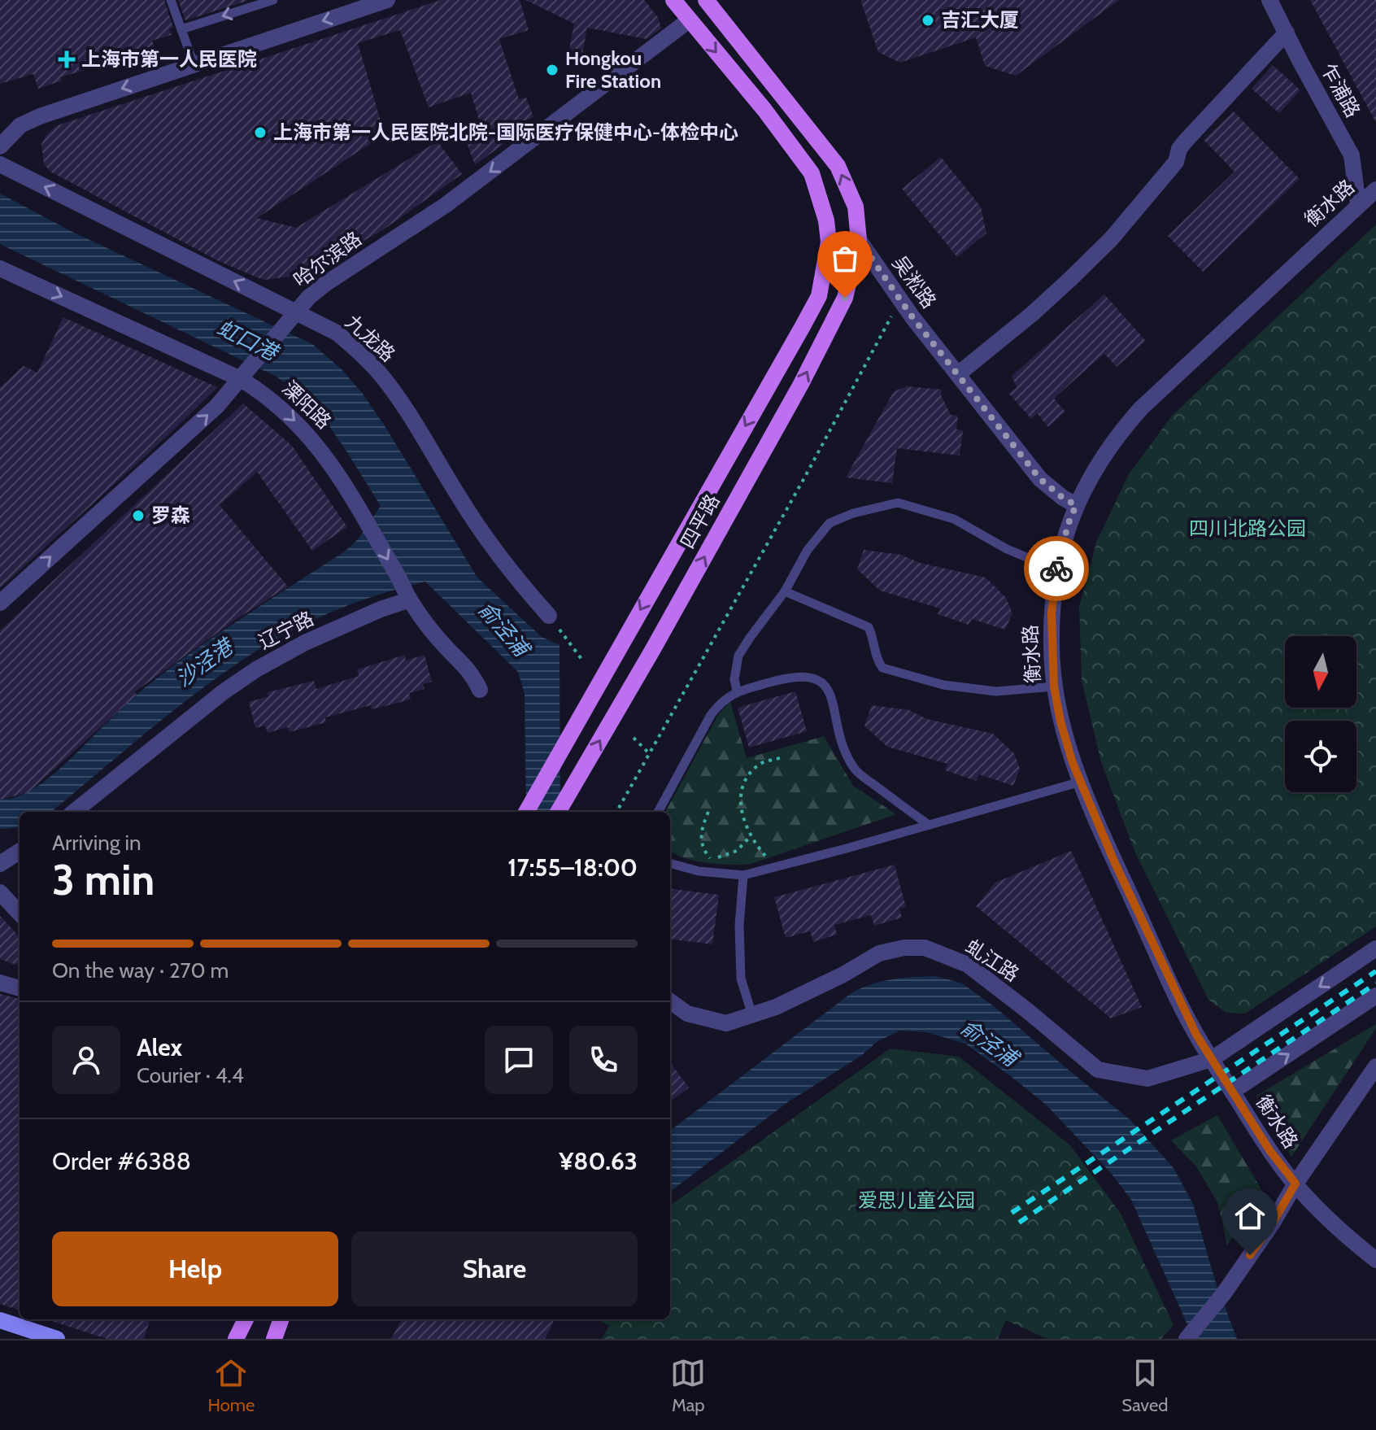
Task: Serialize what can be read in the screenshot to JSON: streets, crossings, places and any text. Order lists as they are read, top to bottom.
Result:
{
  "streets": {
    "main road": ["吴淞路", "四平路"],
    "street": [
      "乍浦路",
      "衡水路",
      "哈尔滨路",
      "九龙路",
      "溧阳路",
      "辽宁路",
      "虬江路"
    ]
  },
  "crossings": [
    ["乍浦路", "衡水路"],
    ["衡水路", "吴淞路"],
    ["衡水路", "虬江路"],
    ["哈尔滨路", "九龙路"],
    ["哈尔滨路", "溧阳路"],
    ["哈尔滨路", "四平路"],
    ["吴淞路", "四平路"],
    ["溧阳路", "辽宁路"]
  ],
  "one_way": ["吴淞路", "九龙路", "溧阳路"],
  "water": ["虹口港", "俞泾浦", "沙泾港"],
  "parks": ["四川北路公园", "爱思儿童公园"],
  "places": {
    "other": [
      "吉汇大厦",
      "Hongkou Fire Station",
      "上海市第一人民医院北院-国际医疗保健中心-体检中心",
      "罗森"
    ],
    "health": ["上海市第一人民医院"]
  },
  "north": "bottom",
  "page": {
    "heading": ["3 min", "Arriving in", "17:55–18:00"],
    "panel": [
      "Alex",
      "Courier · 4.4",
      "Order #6388",
      "¥80.63"
    ],
    "bar": "On the way · 270 m",
    "buttons": ["Help", "Share"],
    "tabs": ["Home", "Map", "Saved"]
  }
}
